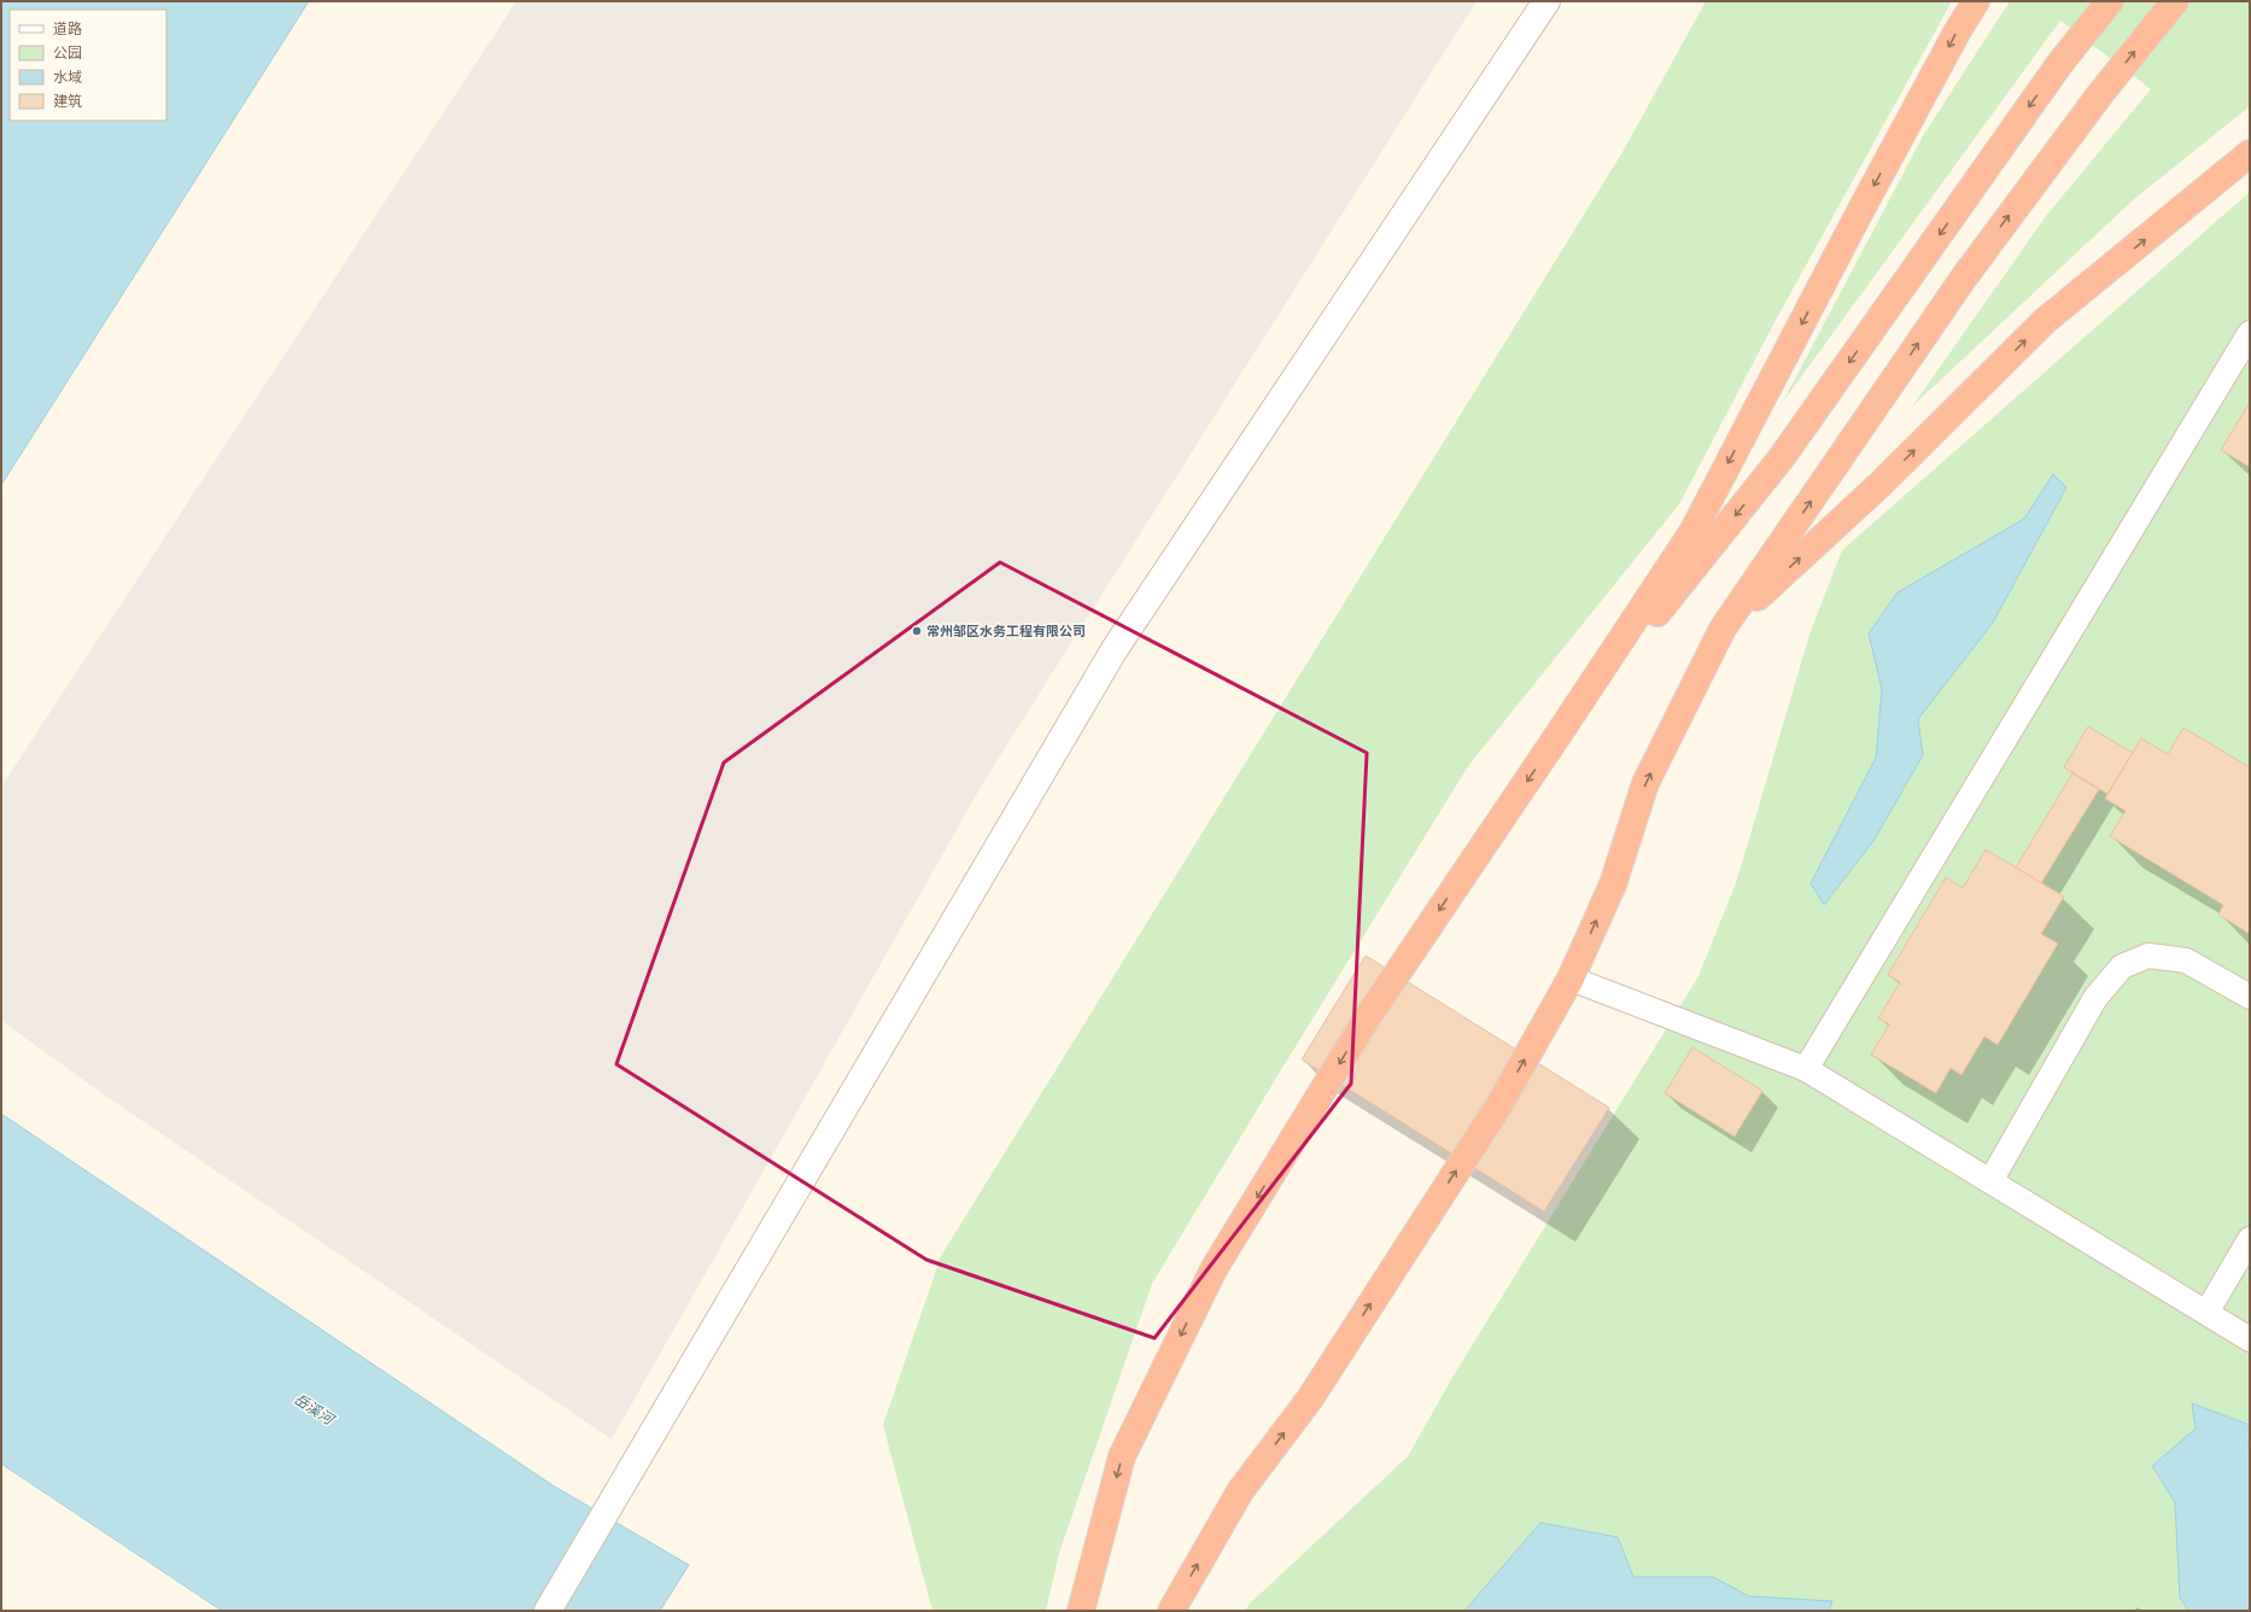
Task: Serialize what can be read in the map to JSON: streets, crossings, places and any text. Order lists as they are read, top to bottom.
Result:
{
  "water": ["岳溪河"],
  "places": ["常州邹区水务工程有限公司"],
  "legend": [
    "道路",
    "公园",
    "水域",
    "建筑"
  ]
}
